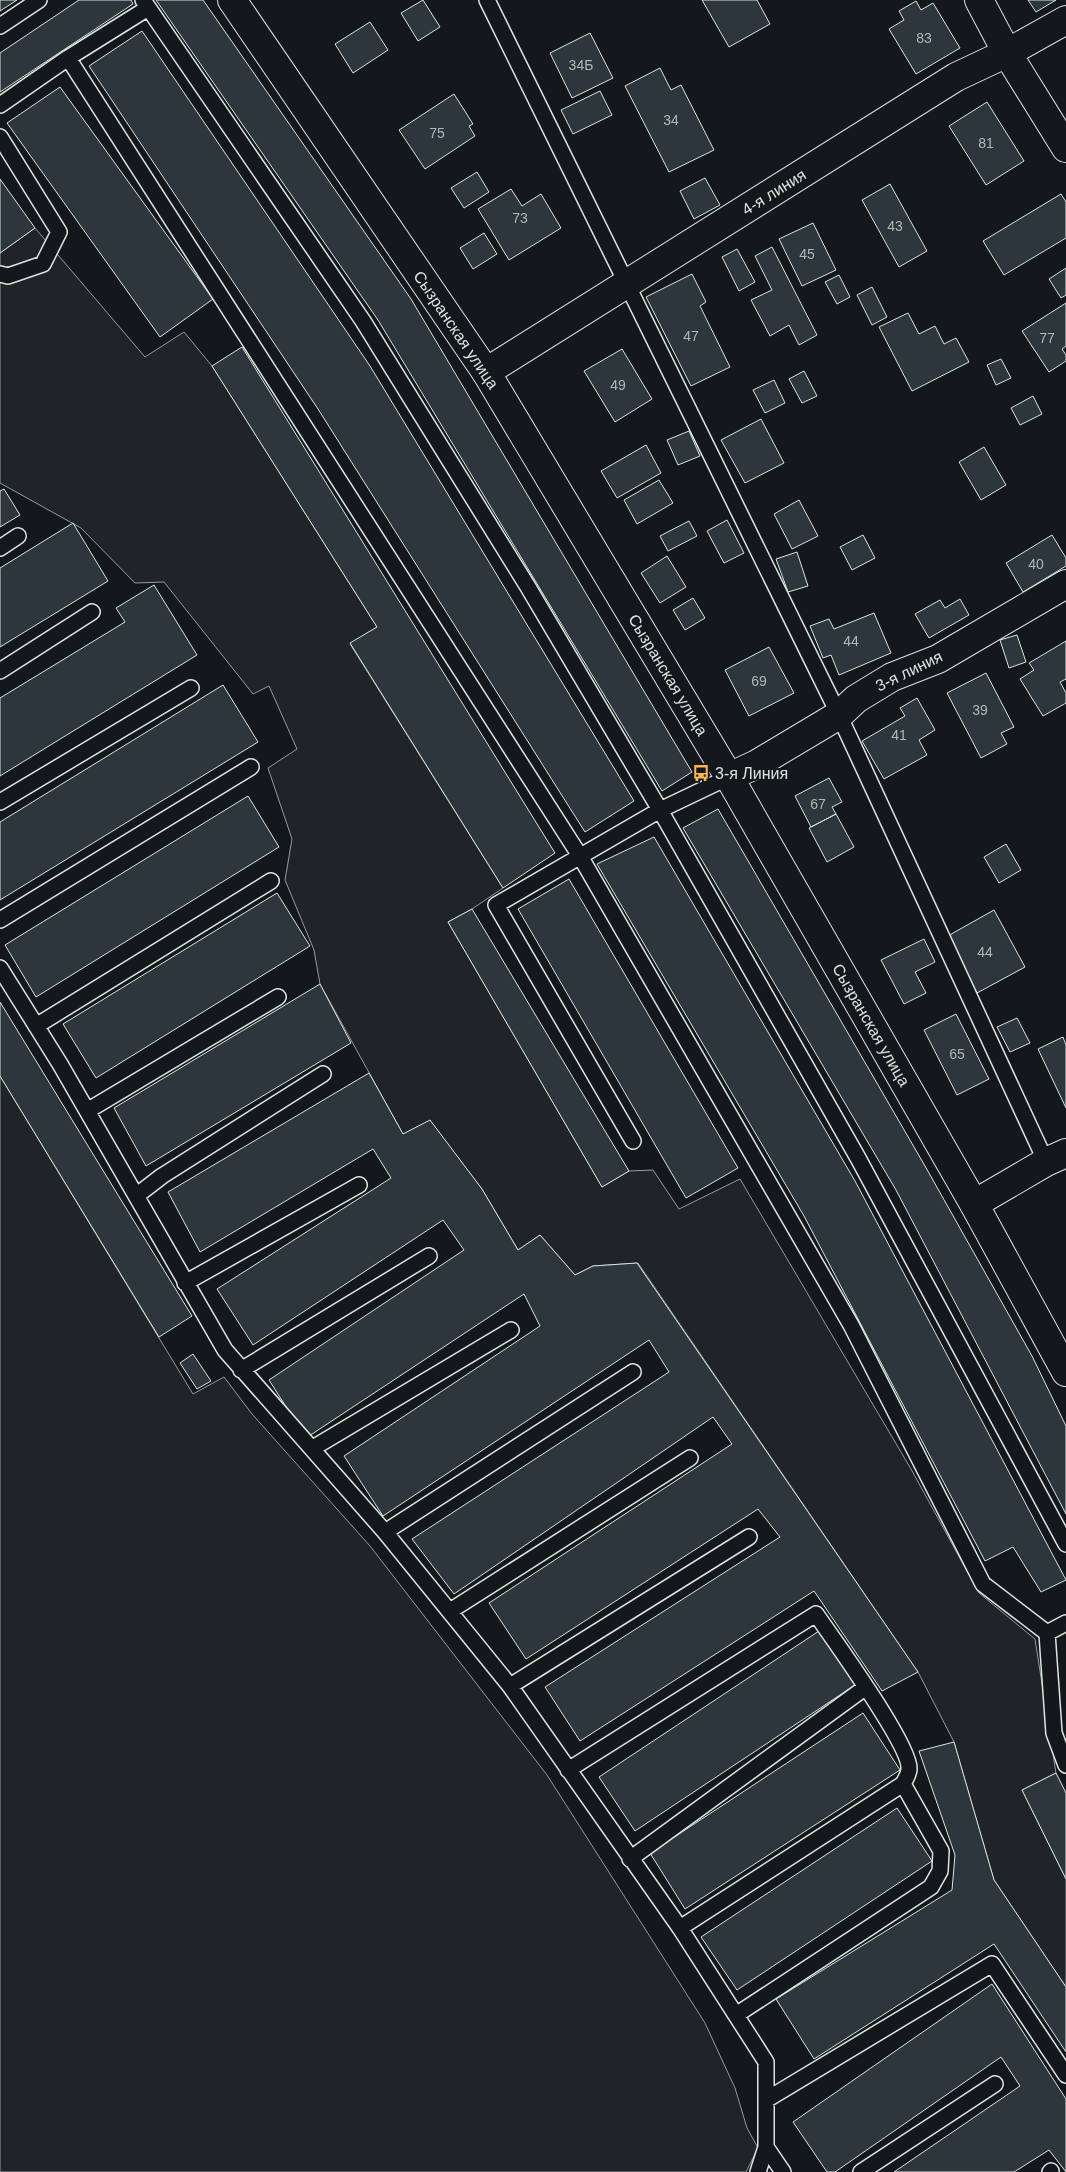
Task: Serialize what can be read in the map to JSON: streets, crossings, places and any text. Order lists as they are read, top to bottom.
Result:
{
  "streets": {
    "street": ["4-я линия", "Сызранская улица", "3-я линия"]
  },
  "crossings": [
    ["4-я линия", "Сызранская улица"],
    ["Сызранская улица", "3-я линия"]
  ],
  "places": {
    "bus stop": ["3-я Линия"]
  },
  "house_numbers": [
    "83",
    "34Б",
    "34",
    "75",
    "81",
    "73",
    "43",
    "45",
    "47",
    "77",
    "49",
    "40",
    "44",
    "69",
    "39",
    "41",
    "67",
    "44",
    "65"
  ]
}
